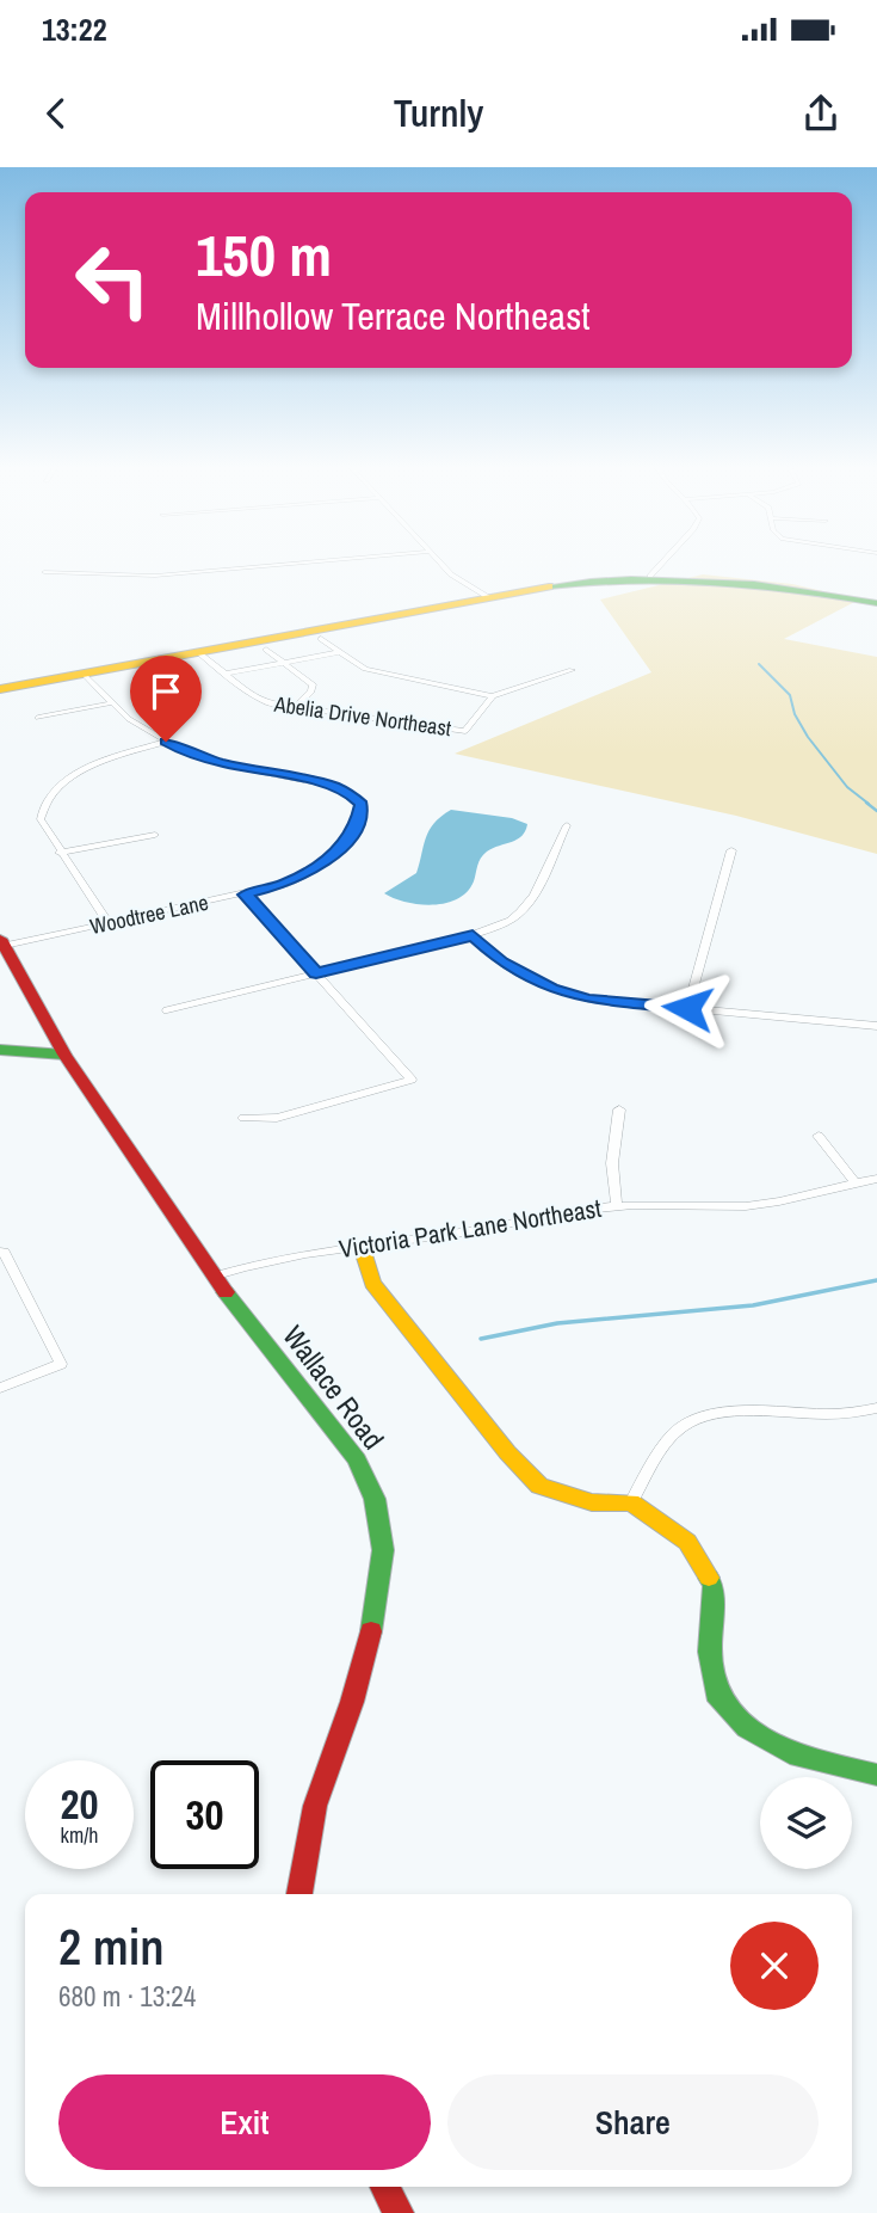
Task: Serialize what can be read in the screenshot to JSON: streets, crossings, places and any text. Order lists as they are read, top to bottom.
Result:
{
  "streets": {
    "street": [
      "Abelia Drive Northeast",
      "Woodtree Lane",
      "Victoria Park Lane Northeast",
      "Wallace Road"
    ]
  },
  "crossings": [
    ["Woodtree Lane", "Wallace Road"],
    ["Victoria Park Lane Northeast", "Wallace Road"]
  ],
  "page": {
    "status": "13:22",
    "header": "Turnly",
    "turn": ["150 m", "Millhollow Terrace Northeast"],
    "speed": "20 km/h",
    "limit": "30",
    "heading": ["2 min", "680 m · 13:24"],
    "buttons": ["Exit", "Share"]
  }
}
